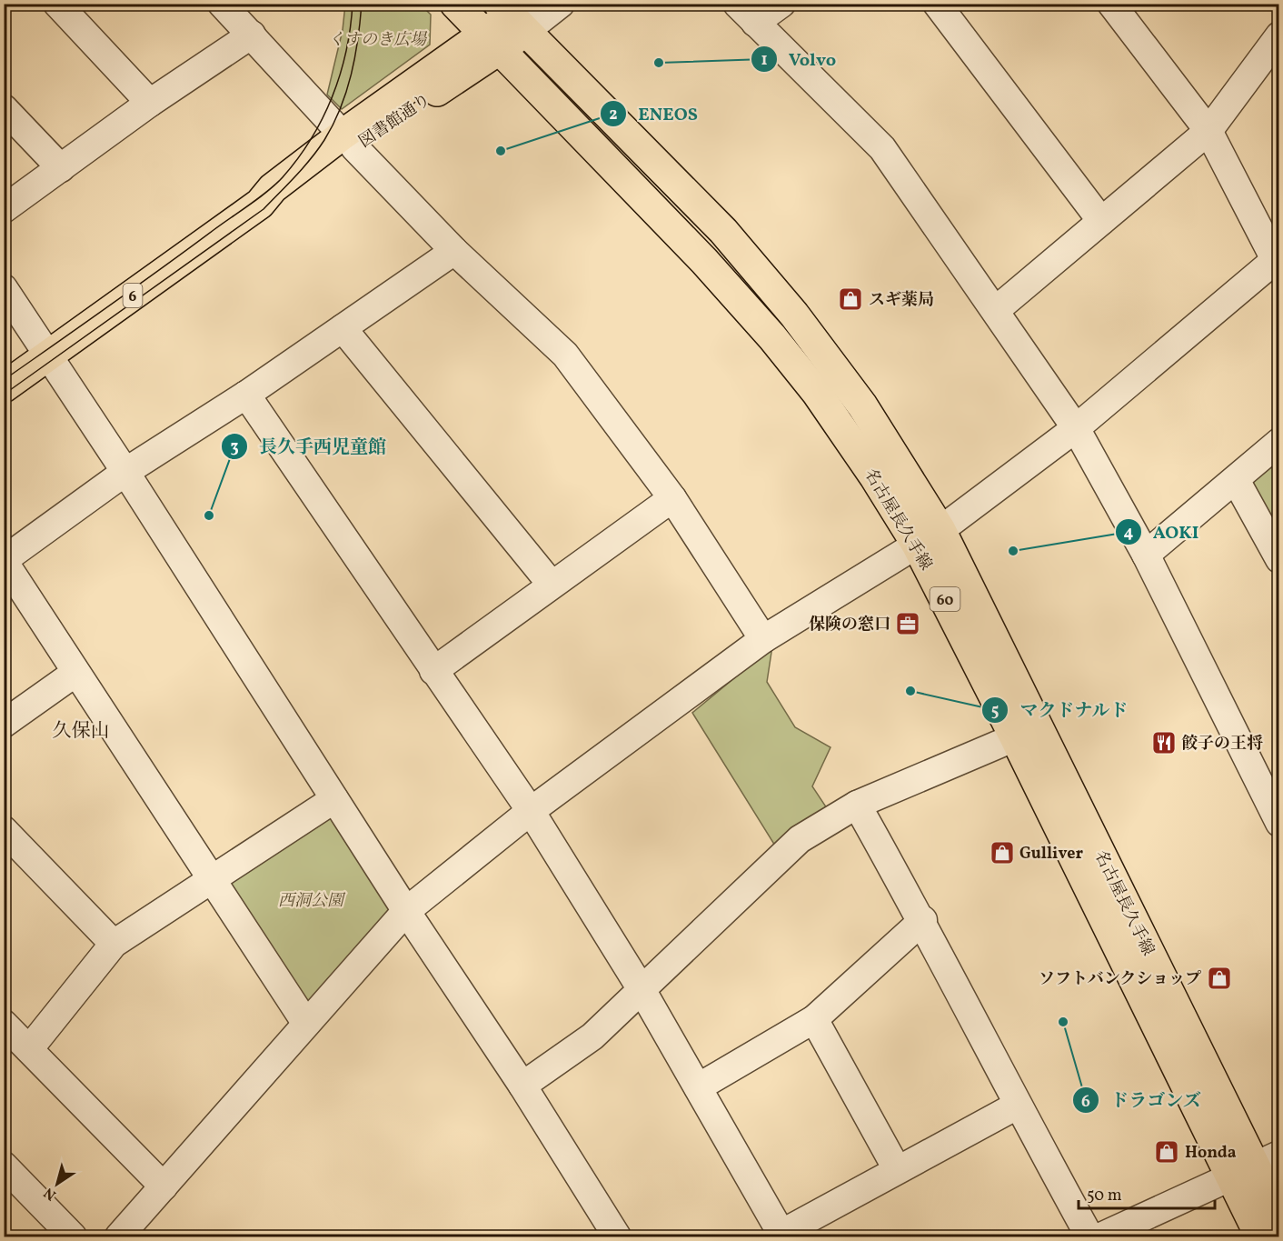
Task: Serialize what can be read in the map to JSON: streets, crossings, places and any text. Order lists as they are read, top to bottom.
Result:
{
  "streets": {
    "main road": [
      "図書館通り",
      "6",
      "名古屋長久手線",
      "60"
    ]
  },
  "crossings": [
    ["図書館通り", "名古屋長久手線"]
  ],
  "districts": ["久保山"],
  "parks": ["くすのき広場", "西洞公園"],
  "places": {
    "other": [
      "Volvo",
      "ENEOS",
      "長久手西児童館",
      "AOKI",
      "マクドナルド",
      "ドラゴンズ"
    ],
    "shop": [
      "スギ薬局",
      "Gulliver",
      "ソフトバンクショップ",
      "Honda"
    ],
    "office": ["保険の窓口"],
    "restaurant": ["餃子の王将"]
  },
  "scale_bar": "50 m",
  "north": "bottom left"
}
